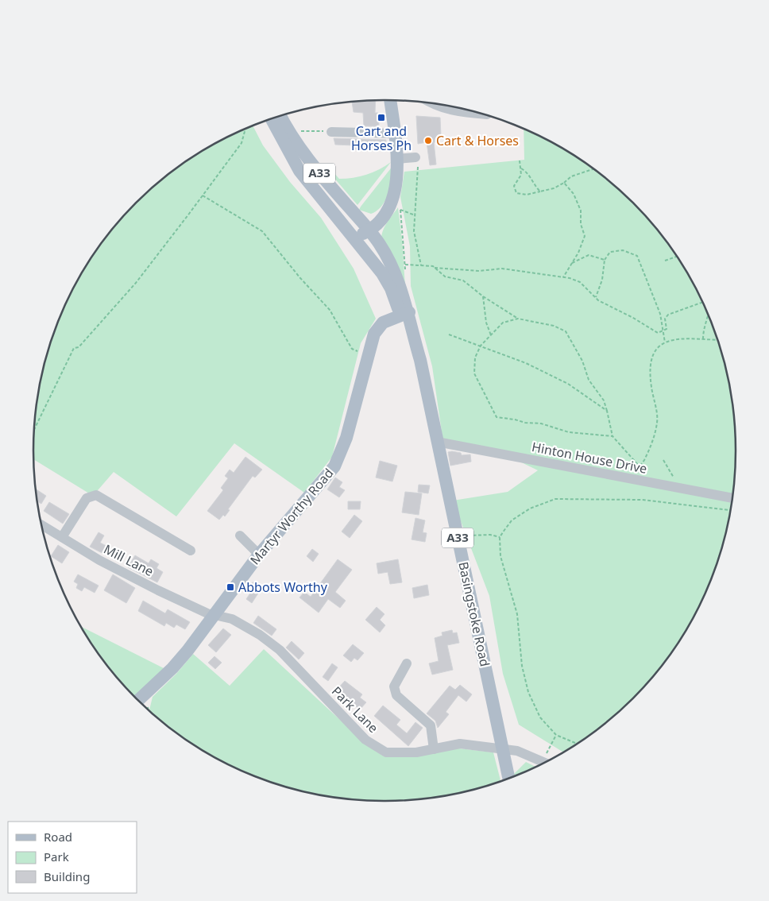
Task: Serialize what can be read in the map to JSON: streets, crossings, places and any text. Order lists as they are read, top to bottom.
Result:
{
  "streets": {
    "main road": ["A33", "Martyr Worthy Road", "Basingstoke Road"],
    "street": ["Hinton House Drive", "Mill Lane", "Park Lane"]
  },
  "crossings": [
    ["A33", "Basingstoke Road"],
    ["Hinton House Drive", "Basingstoke Road"],
    ["Martyr Worthy Road", "Mill Lane"],
    ["Martyr Worthy Road", "Basingstoke Road"],
    ["Martyr Worthy Road", "Park Lane"],
    ["Mill Lane", "Park Lane"],
    ["Basingstoke Road", "Park Lane"]
  ],
  "places": {
    "transit": ["Cart and Horses Ph", "Abbots Worthy"],
    "other": ["Cart & Horses"]
  },
  "legend": ["Road", "Park", "Building"]
}
